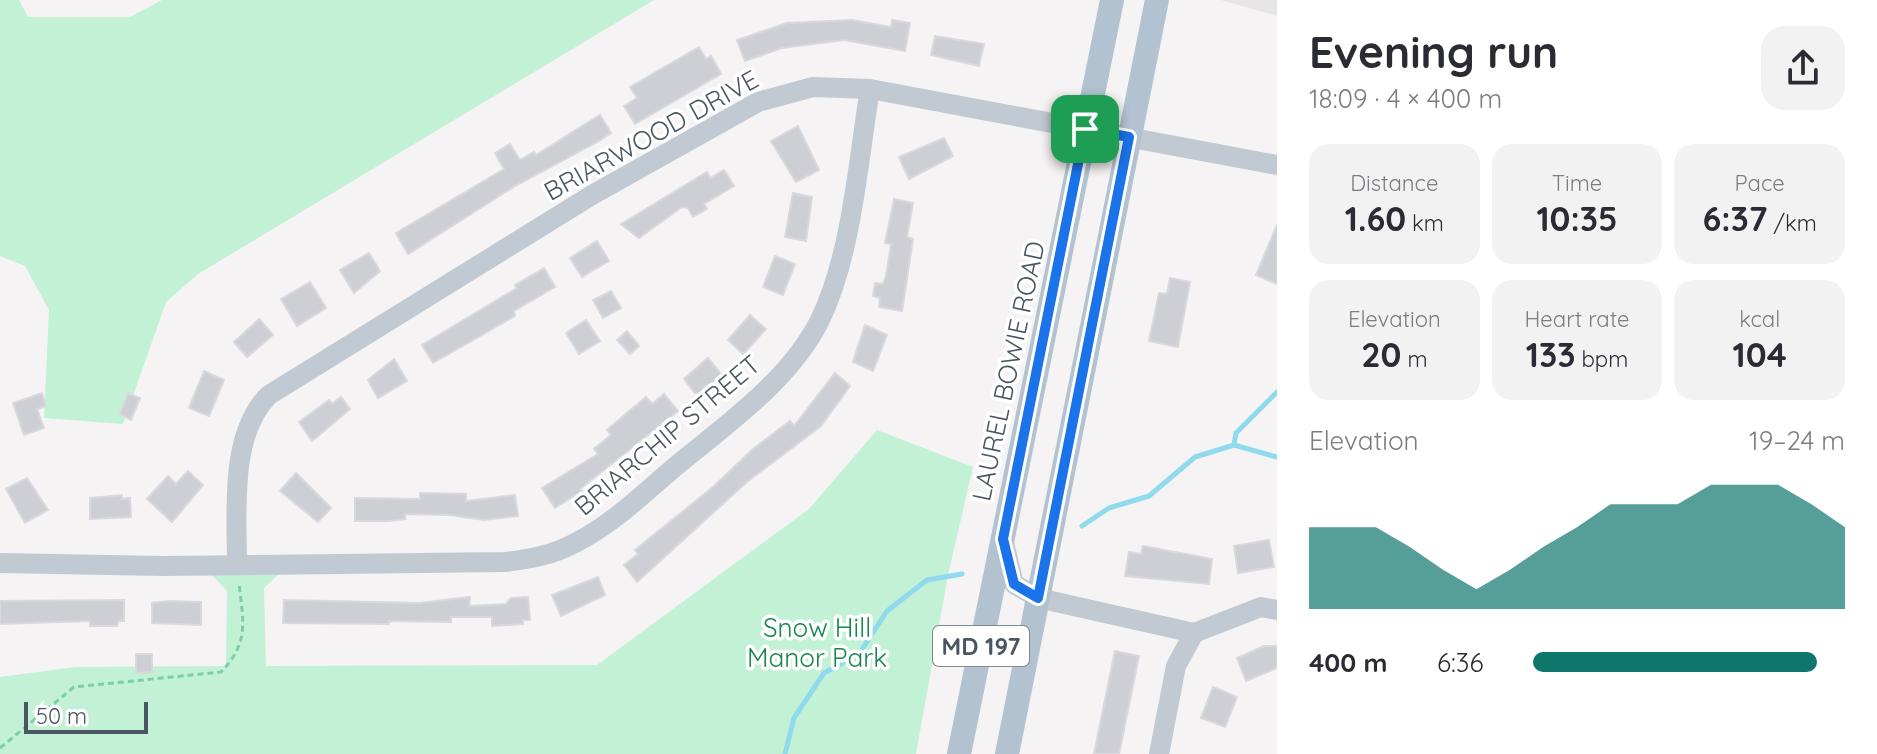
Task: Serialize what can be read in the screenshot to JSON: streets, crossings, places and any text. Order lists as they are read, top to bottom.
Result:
{
  "streets": {
    "main road": ["LAUREL BOWIE ROAD", "MD 197"],
    "street": ["BRIARWOOD DRIVE", "BRIARCHIP STREET"]
  },
  "crossings": [
    ["BRIARWOOD DRIVE", "LAUREL BOWIE ROAD"],
    ["BRIARWOOD DRIVE", "BRIARCHIP STREET"],
    ["BRIARWOOD DRIVE", "MD 197"]
  ],
  "parks": ["Snow Hill Manor Park"],
  "scale_bar": "50 m",
  "page": {
    "heading": ["Evening run", "18:09 · 4 × 400 m"],
    "stats": [
      ["Distance", "1.60 km"],
      ["Time", "10:35"],
      ["Pace", "6:37 /km"],
      ["Elevation", "20 m"],
      ["Heart rate", "133 bpm"],
      ["kcal", "104"]
    ],
    "chart": ["Elevation", "19–24 m"],
    "list": [
      {
        "name": "400 m",
        "note": "6:36"
      }
    ],
    "scale": "50 m"
  }
}
